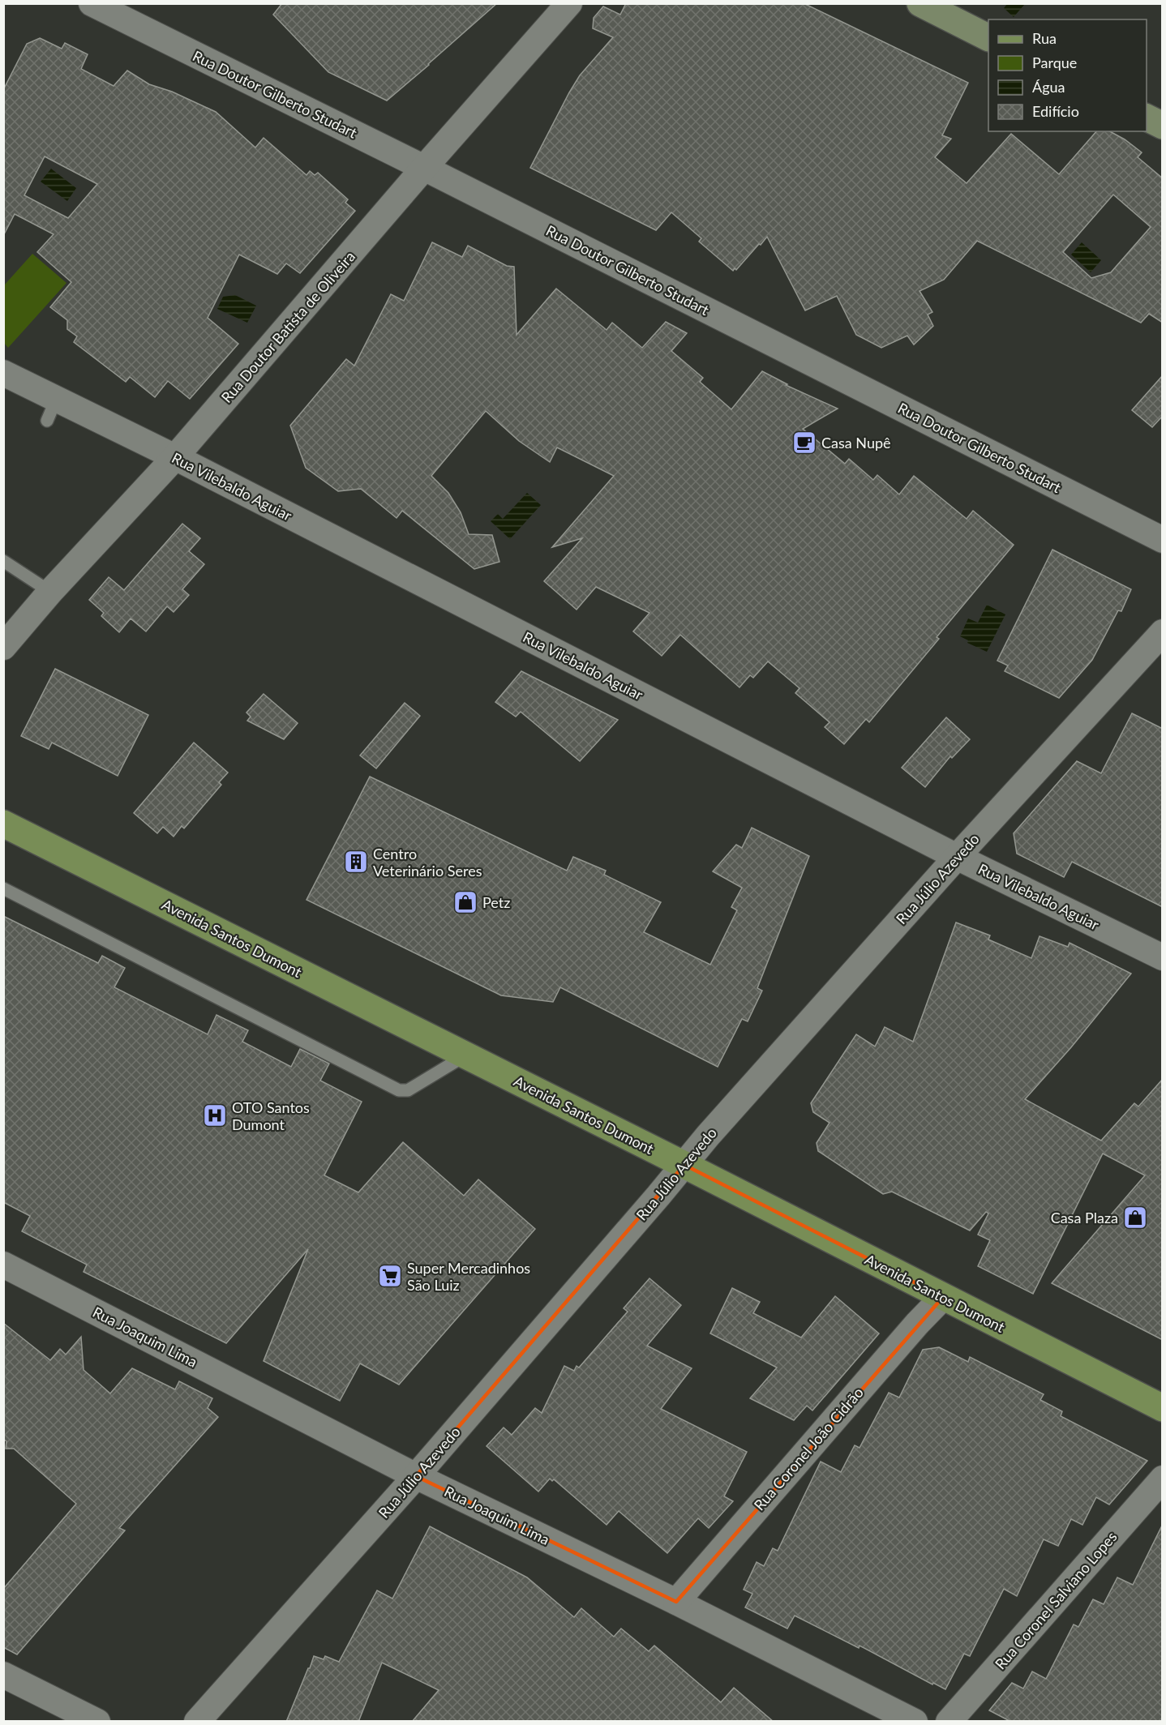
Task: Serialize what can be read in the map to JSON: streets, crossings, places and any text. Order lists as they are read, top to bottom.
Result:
{
  "streets": {
    "main road": ["Avenida Santos Dumont"],
    "street": [
      "Rua Doutor Gilberto Studart",
      "Rua Doutor Batista de Oliveira",
      "Rua Vilebaldo Aguiar",
      "Rua Júlio Azevedo",
      "Rua Joaquim Lima",
      "Rua Coronel João Cidrão",
      "Rua Coronel Salviano Lopes"
    ]
  },
  "crossings": [
    ["Rua Doutor Gilberto Studart", "Rua Doutor Batista de Oliveira"],
    ["Rua Doutor Batista de Oliveira", "Rua Vilebaldo Aguiar"],
    ["Rua Vilebaldo Aguiar", "Rua Júlio Azevedo"],
    ["Rua Júlio Azevedo", "Avenida Santos Dumont"],
    ["Rua Júlio Azevedo", "Rua Joaquim Lima"],
    ["Avenida Santos Dumont", "Rua Coronel João Cidrão"],
    ["Rua Joaquim Lima", "Rua Coronel João Cidrão"]
  ],
  "places": {
    "cafe": ["Casa Nupê"],
    "building": ["Centro Veterinário Seres"],
    "shop": ["Petz", "Casa Plaza"],
    "hospital": ["OTO Santos Dumont"],
    "supermarket": ["Super Mercadinhos São Luiz"]
  },
  "legend": [
    "Rua",
    "Parque",
    "Água",
    "Edifício"
  ]
}
